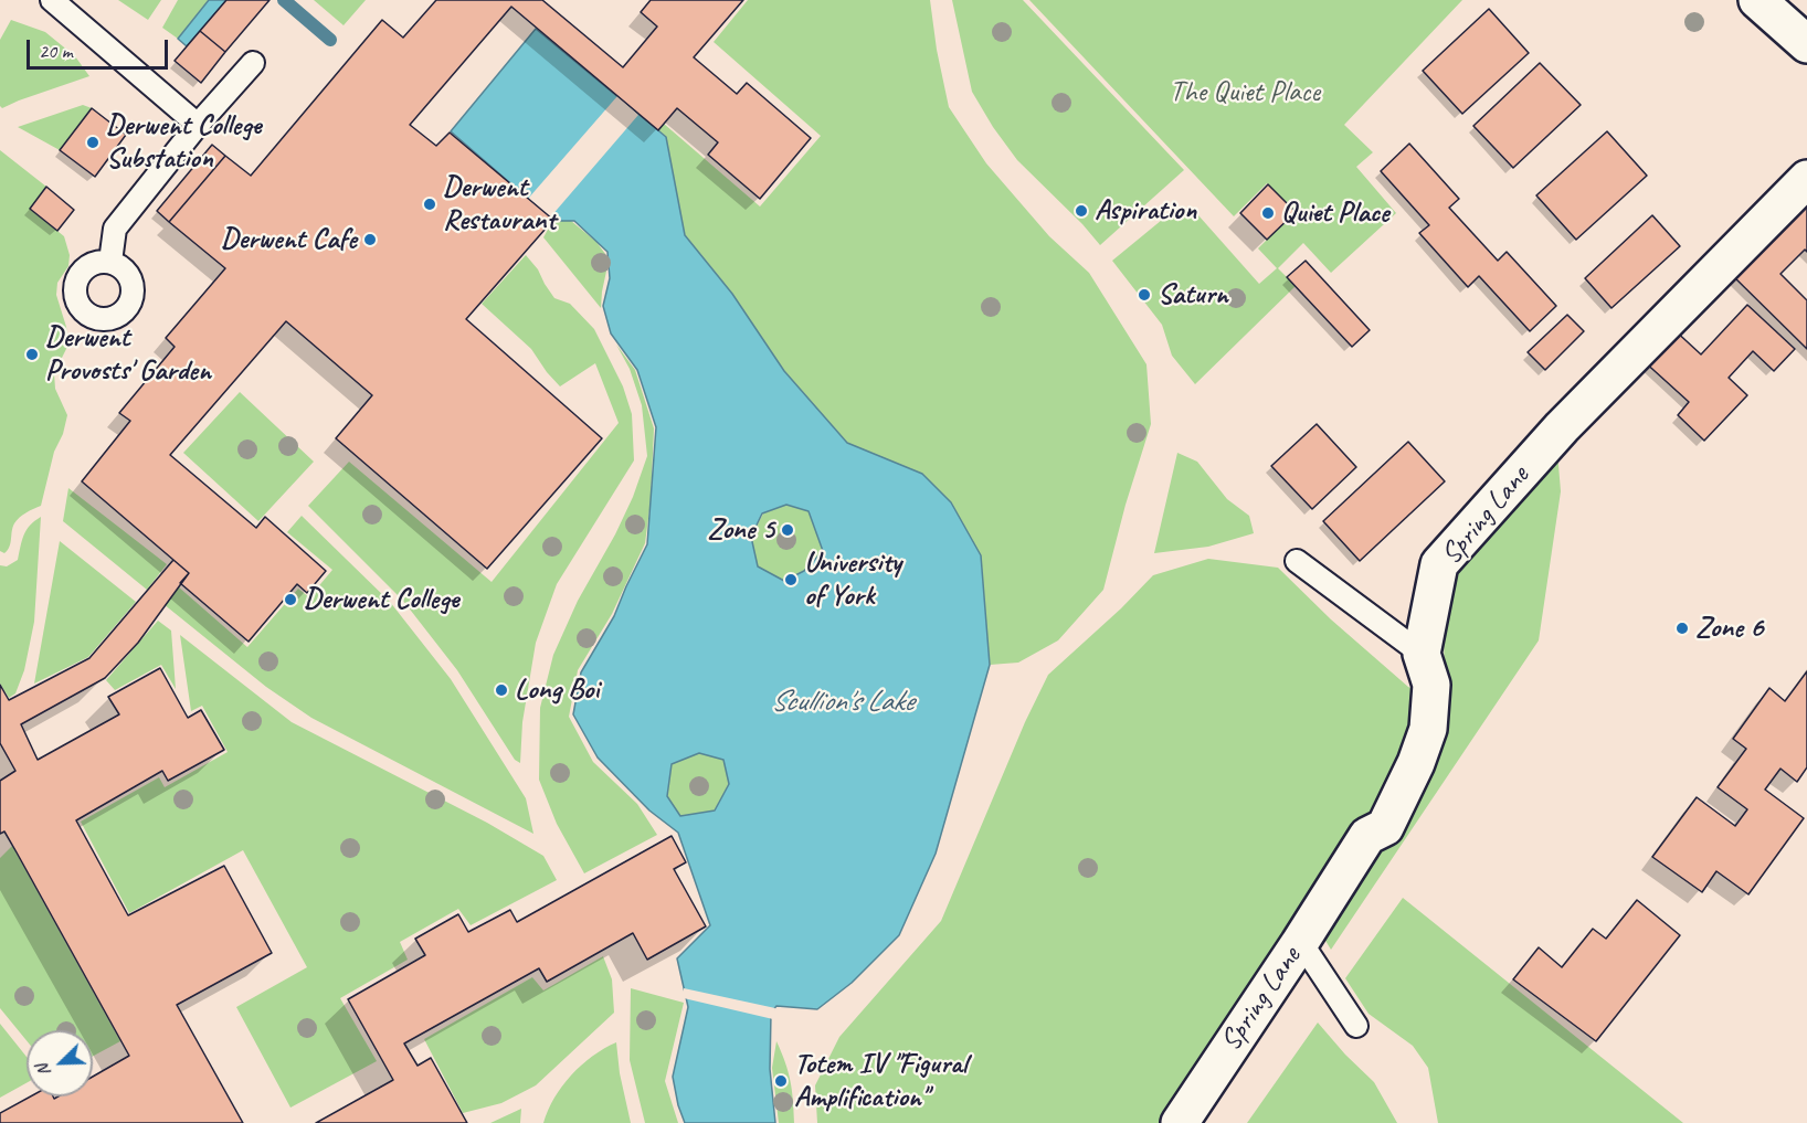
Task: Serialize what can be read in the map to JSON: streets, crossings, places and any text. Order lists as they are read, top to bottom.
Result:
{
  "streets": {
    "street": ["Spring Lane"]
  },
  "water": ["Scullion's Lake"],
  "parks": ["The Quiet Place"],
  "places": [
    "Derwent College Substation",
    "Derwent Restaurant",
    "Aspiration",
    "Quiet Place",
    "Derwent Cafe",
    "Saturn",
    "Derwent Provosts' Garden",
    "Zone 5",
    "University of York",
    "Derwent College",
    "Zone 6",
    "Long Boi",
    "Totem IV \"Figural Amplification\""
  ],
  "scale_bar": "20 m",
  "north": "bottom left"
}
